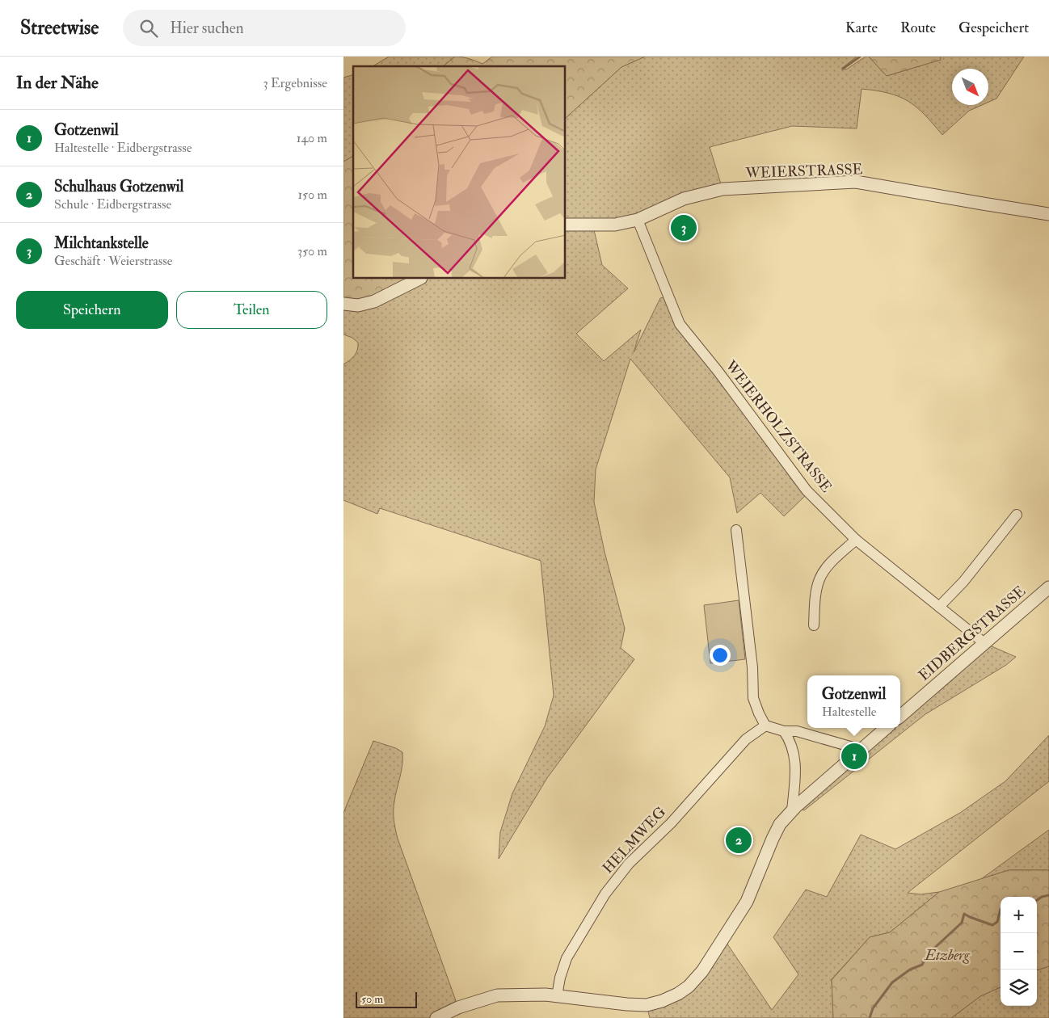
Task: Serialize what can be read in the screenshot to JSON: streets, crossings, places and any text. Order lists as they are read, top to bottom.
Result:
{
  "streets": {
    "street": [
      "WEIERSTRASSE",
      "WEIERHOLZSTRASSE",
      "EIDBERGSTRASSE",
      "HELMWEG"
    ]
  },
  "crossings": [
    ["WEIERSTRASSE", "WEIERHOLZSTRASSE"],
    ["WEIERHOLZSTRASSE", "EIDBERGSTRASSE"]
  ],
  "parks": ["Etzberg"],
  "scale_bar": "50 m",
  "north": "bottom right",
  "page": {
    "header": "Streetwise",
    "search": "Hier suchen",
    "nav": ["Karte", "Route", "Gespeichert"],
    "heading": ["In der Nähe", "3 Ergebnisse"],
    "list": [
      {
        "mark": "1",
        "name": "Gotzenwil",
        "note": "Haltestelle · Eidbergstrasse",
        "value": "140 m"
      },
      {
        "mark": "2",
        "name": "Schulhaus Gotzenwil",
        "note": "Schule · Eidbergstrasse",
        "value": "150 m"
      },
      {
        "mark": "3",
        "name": "Milchtankstelle",
        "note": "Geschäft · Weierstrasse",
        "value": "350 m"
      }
    ],
    "pins": ["3", "1", "2"],
    "buttons": ["Speichern", "Teilen"],
    "popup": ["Gotzenwil", "Haltestelle"],
    "map_buttons": ["+", "−"],
    "scale": "50 m"
  }
}
